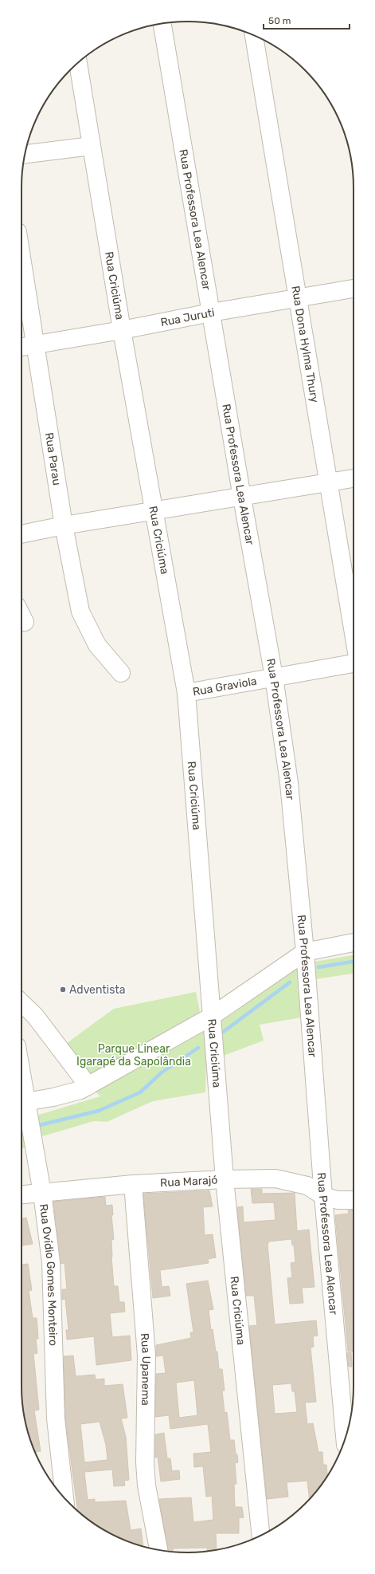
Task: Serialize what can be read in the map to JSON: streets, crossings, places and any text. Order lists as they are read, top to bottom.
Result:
{
  "streets": {
    "street": [
      "Rua Professora Lea Alencar",
      "Rua Criciúma",
      "Rua Juruti",
      "Rua Dona Hylma Thury",
      "Rua Parau",
      "Rua Graviola",
      "Rua Marajó",
      "Rua Ovídio Gomes Monteiro",
      "Rua Upanema"
    ]
  },
  "crossings": [
    ["Rua Professora Lea Alencar", "Rua Juruti"],
    ["Rua Professora Lea Alencar", "Rua Graviola"],
    ["Rua Professora Lea Alencar", "Rua Marajó"],
    ["Rua Criciúma", "Rua Juruti"],
    ["Rua Criciúma", "Rua Graviola"],
    ["Rua Criciúma", "Rua Marajó"],
    ["Rua Juruti", "Rua Dona Hylma Thury"],
    ["Rua Juruti", "Rua Parau"],
    ["Rua Marajó", "Rua Ovídio Gomes Monteiro"],
    ["Rua Marajó", "Rua Upanema"]
  ],
  "parks": ["Parque Linear Igarapé da Sapolândia"],
  "places": ["Adventista"],
  "scale_bar": "50 m"
}
